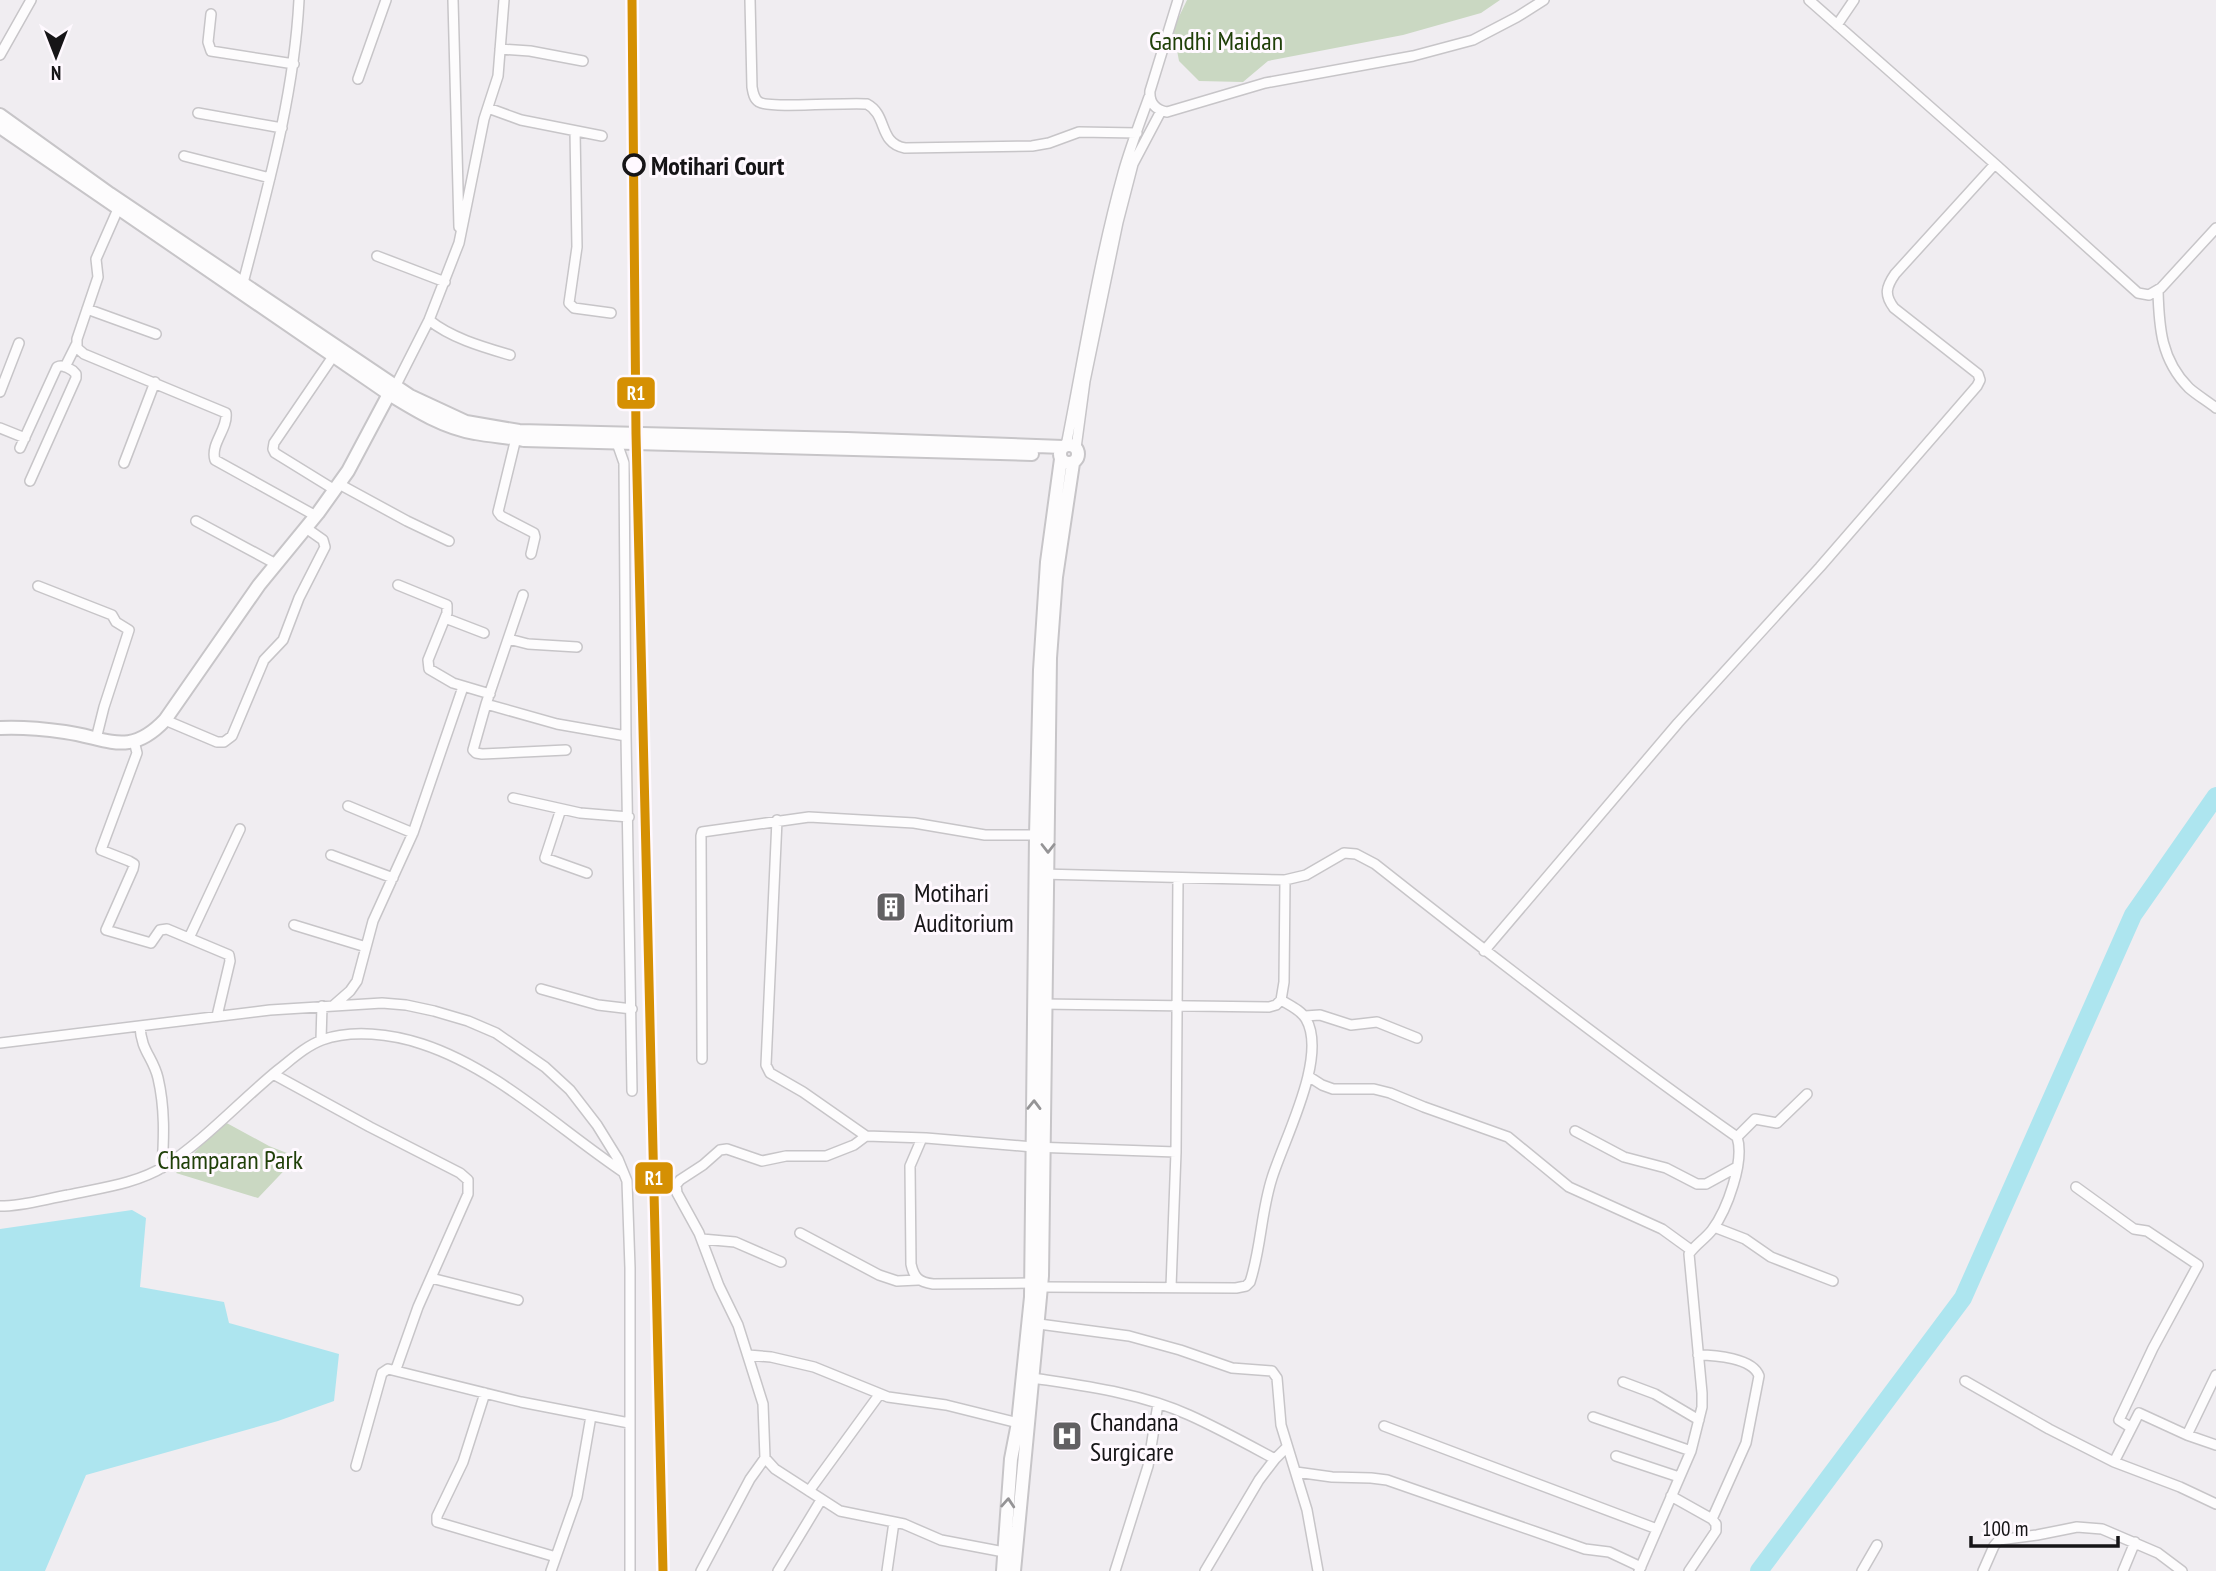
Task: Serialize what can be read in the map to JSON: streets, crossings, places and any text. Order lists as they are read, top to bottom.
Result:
{
  "parks": ["Gandhi Maidan", "Champaran Park"],
  "places": {
    "other": ["Motihari Court"],
    "building": ["Motihari Auditorium"],
    "hospital": ["Chandana Surgicare"]
  },
  "lines": ["transit line R1"],
  "scale_bar": "100 m",
  "north": "bottom"
}
